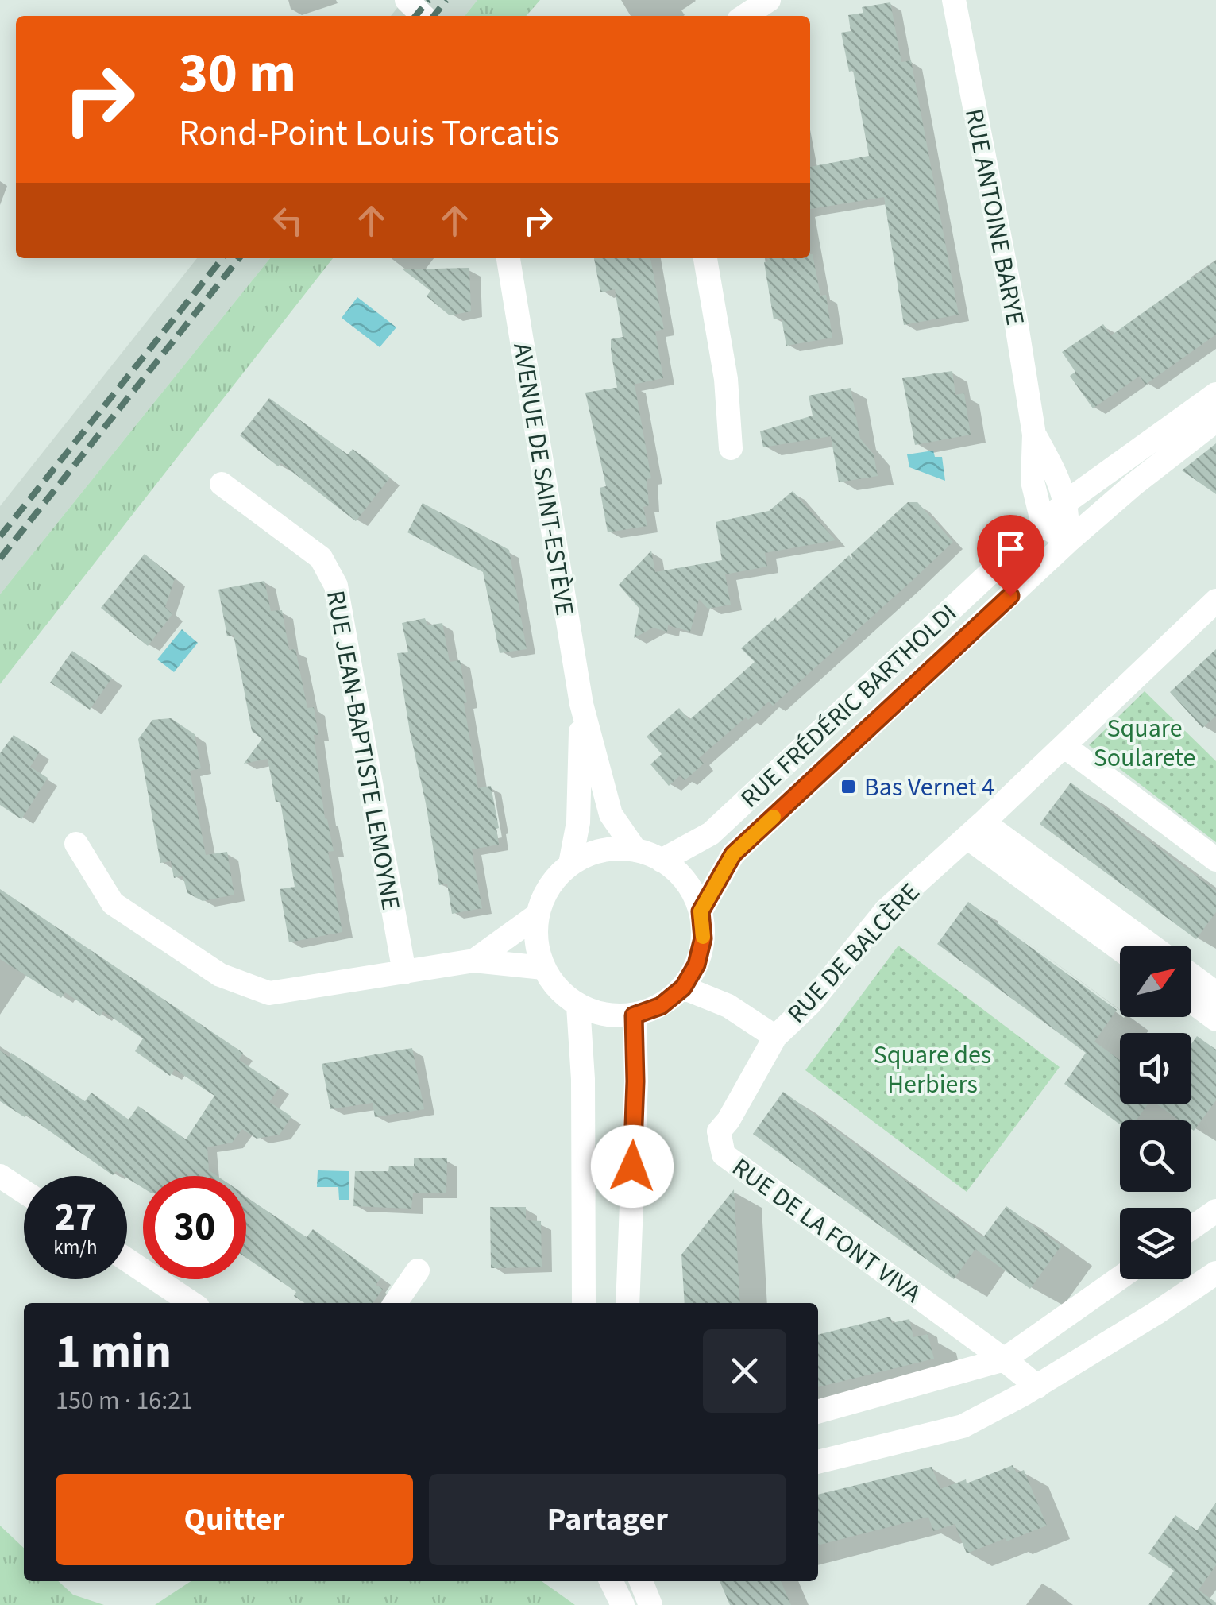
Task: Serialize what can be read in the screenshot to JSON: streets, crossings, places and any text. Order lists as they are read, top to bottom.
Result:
{
  "streets": {
    "street": [
      "RUE ANTOINE BARYE",
      "AVENUE DE SAINT-ESTÈVE",
      "RUE FRÉDÉRIC BARTHOLDI",
      "RUE JEAN-BAPTISTE LEMOYNE",
      "RUE DE BALCÈRE",
      "RUE DE LA FONT VIVA"
    ]
  },
  "crossings": [
    ["RUE ANTOINE BARYE", "RUE FRÉDÉRIC BARTHOLDI"],
    ["AVENUE DE SAINT-ESTÈVE", "RUE FRÉDÉRIC BARTHOLDI"],
    ["AVENUE DE SAINT-ESTÈVE", "RUE DE BALCÈRE"],
    ["RUE FRÉDÉRIC BARTHOLDI", "RUE DE BALCÈRE"],
    ["RUE DE BALCÈRE", "RUE DE LA FONT VIVA"]
  ],
  "parks": ["Square Soularete", "Square des Herbiers"],
  "places": {
    "transit": ["Bas Vernet 4"]
  },
  "north": "top right",
  "page": {
    "turn": ["30 m", "Rond-Point Louis Torcatis"],
    "speed": "27 km/h",
    "limit": "30",
    "heading": ["1 min", "150 m · 16:21"],
    "buttons": ["Quitter", "Partager"]
  }
}
